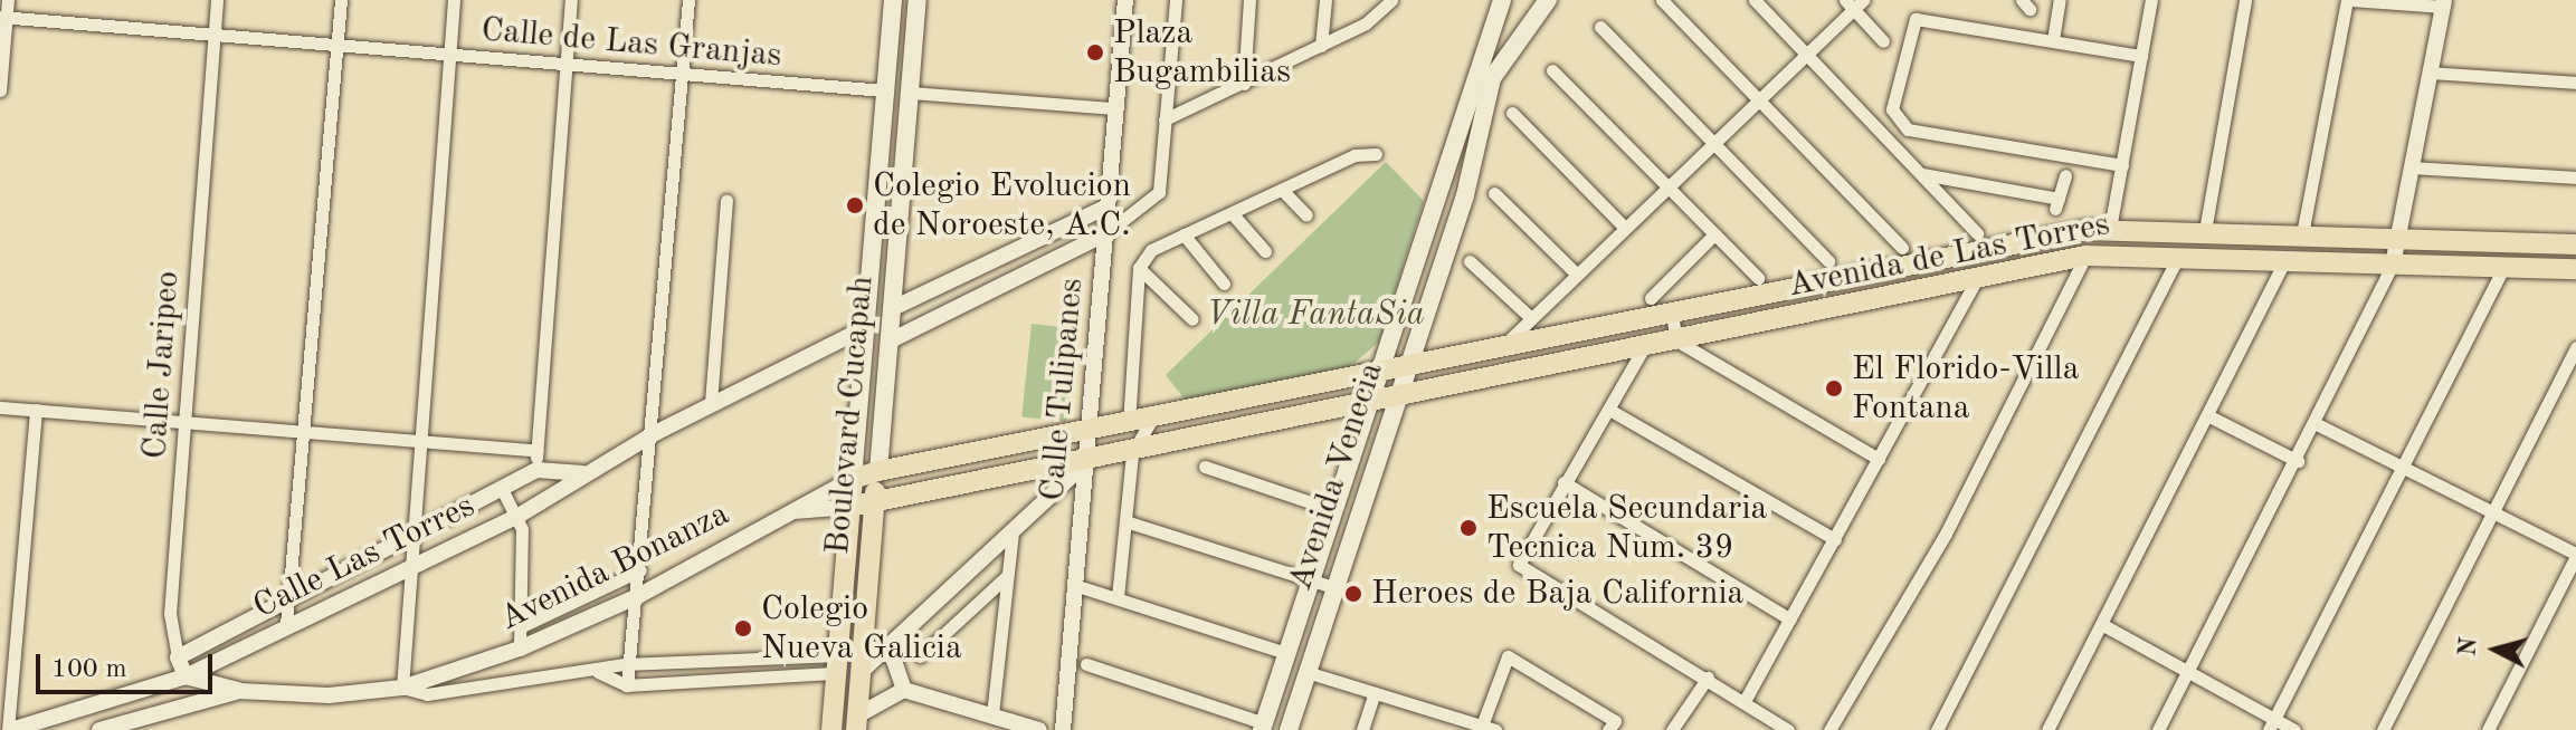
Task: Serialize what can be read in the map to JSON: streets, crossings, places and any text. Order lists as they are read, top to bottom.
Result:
{
  "streets": {
    "main road": ["Avenida de Las Torres", "Boulevard Cucapah", "Avenida Venecia"],
    "street": [
      "Calle de Las Granjas",
      "Calle Jaripeo",
      "Calle Tulipanes",
      "Calle Las Torres",
      "Avenida Bonanza"
    ]
  },
  "crossings": [
    ["Calle de Las Granjas", "Calle Jaripeo"],
    ["Calle de Las Granjas", "Boulevard Cucapah"],
    ["Avenida de Las Torres", "Calle Tulipanes"],
    ["Avenida de Las Torres", "Boulevard Cucapah"],
    ["Avenida de Las Torres", "Avenida Venecia"],
    ["Avenida de Las Torres", "Avenida Bonanza"],
    ["Calle Jaripeo", "Calle Las Torres"],
    ["Boulevard Cucapah", "Calle Las Torres"],
    ["Boulevard Cucapah", "Avenida Bonanza"]
  ],
  "parks": ["Villa FantaSia"],
  "places": [
    "Plaza Bugambilias",
    "Colegio Evolucion de Noroeste, A.C.",
    "El Florido-Villa Fontana",
    "Escuela Secundaria Tecnica Num. 39",
    "Heroes de Baja California",
    "Colegio Nueva Galicia"
  ],
  "scale_bar": "100 m",
  "north": "left"
}
